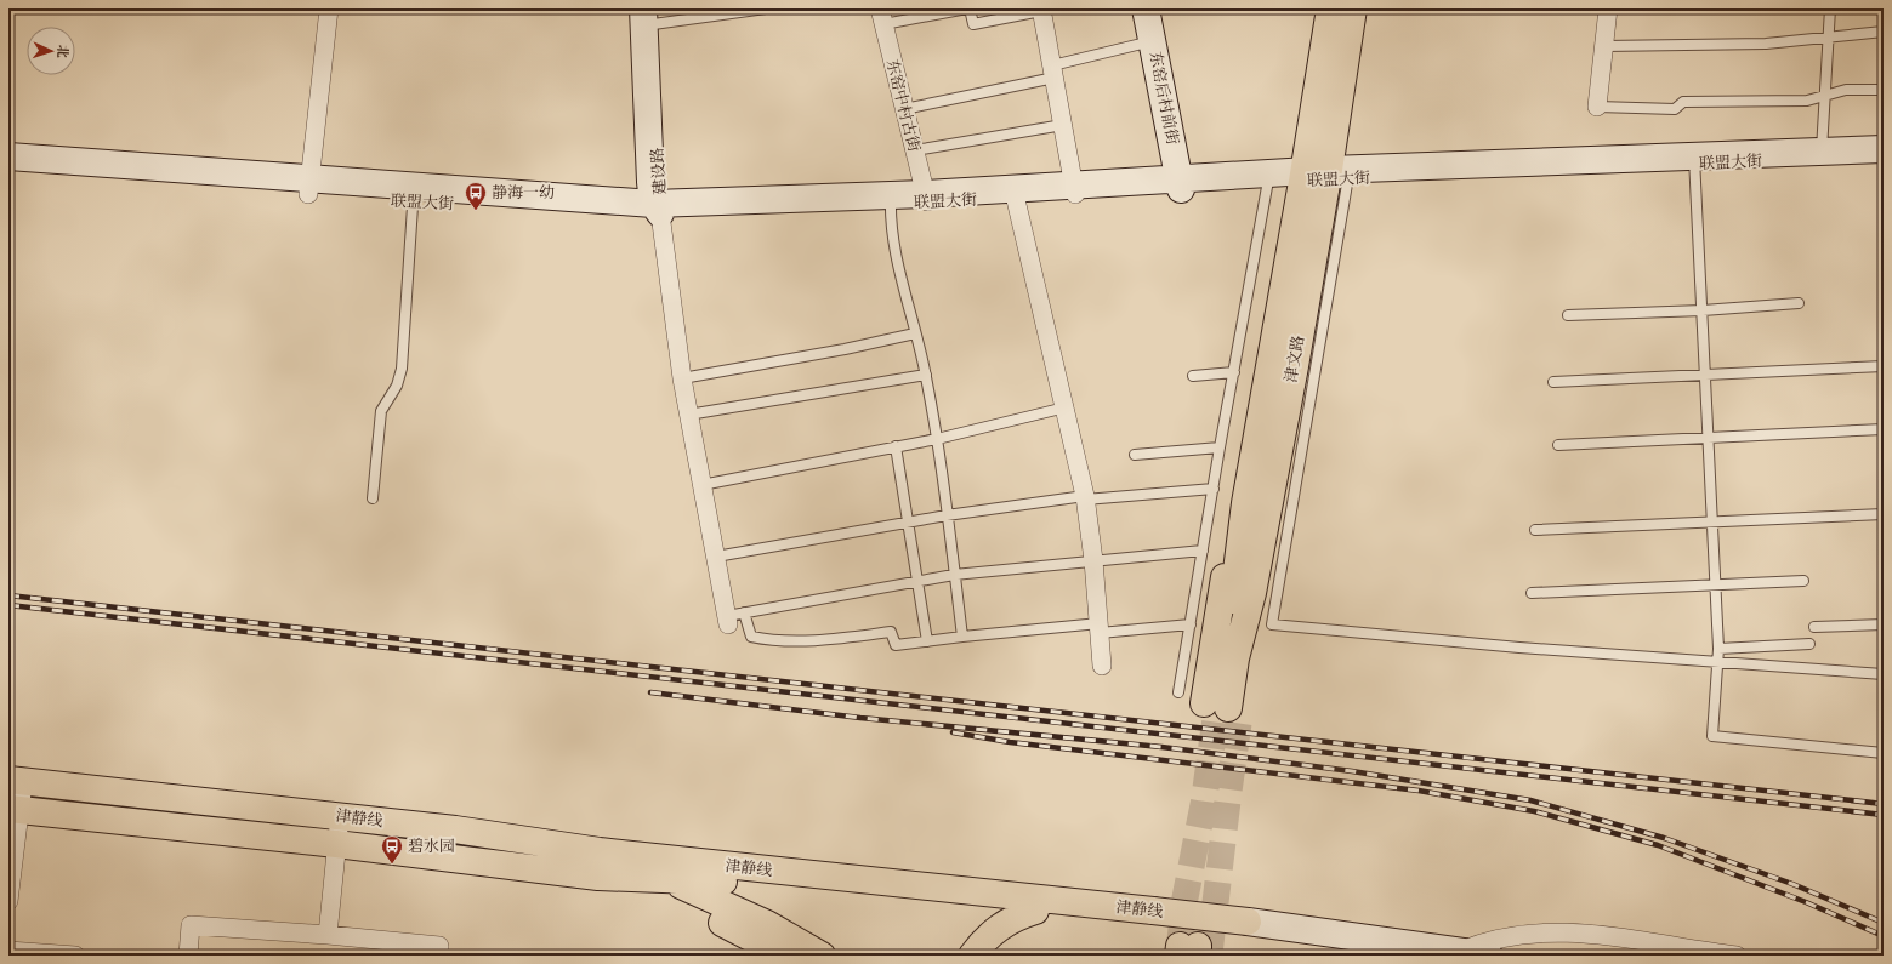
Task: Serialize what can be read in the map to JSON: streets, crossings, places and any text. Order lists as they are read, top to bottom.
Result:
{
  "streets": {
    "main road": [
      "东窑后村前街",
      "联盟大街",
      "建设路",
      "津文路",
      "津静线"
    ],
    "street": ["东窑中村古街"]
  },
  "crossings": [
    ["东窑后村前街", "联盟大街"],
    ["东窑中村古街", "联盟大街"],
    ["联盟大街", "建设路"],
    ["联盟大街", "津文路"]
  ],
  "places": {
    "bus stop": ["静海一幼", "碧水园"]
  },
  "north": "right"
}
